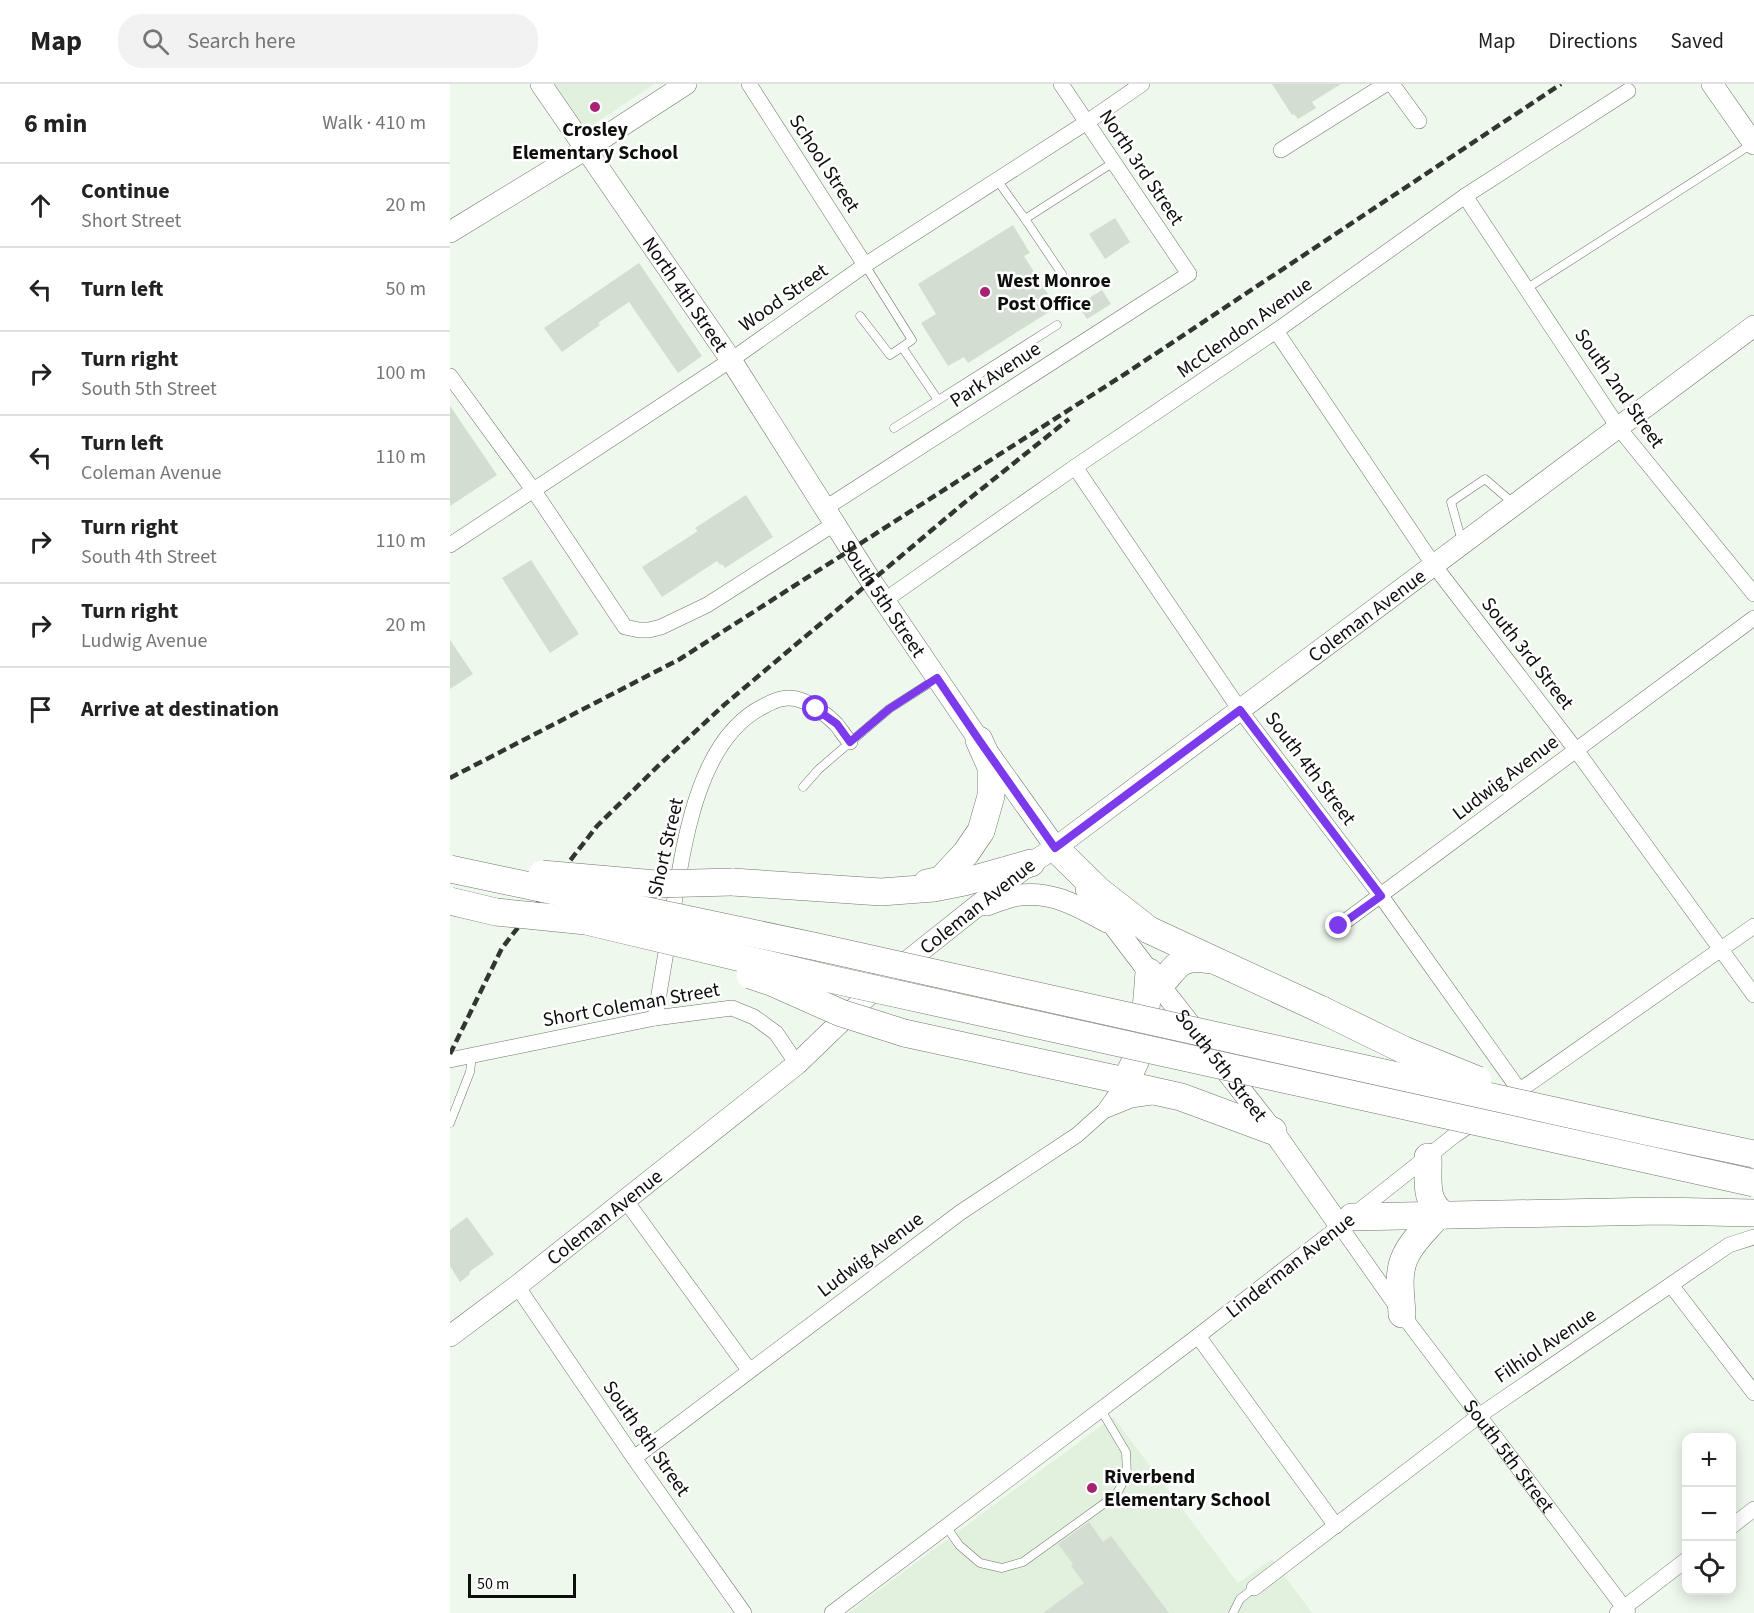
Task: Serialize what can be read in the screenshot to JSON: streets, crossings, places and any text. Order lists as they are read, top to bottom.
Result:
{
  "streets": {
    "street": [
      "School Street",
      "North 3rd Street",
      "North 4th Street",
      "Wood Street",
      "McClendon Avenue",
      "Park Avenue",
      "South 2nd Street",
      "South 5th Street",
      "Coleman Avenue",
      "South 3rd Street",
      "South 4th Street",
      "Ludwig Avenue",
      "Short Street",
      "Short Coleman Street",
      "Linderman Avenue",
      "Filhiol Avenue",
      "South 8th Street"
    ]
  },
  "crossings": [
    ["School Street", "Wood Street"],
    ["North 3rd Street", "Wood Street"],
    ["North 3rd Street", "Park Avenue"],
    ["North 4th Street", "Wood Street"],
    ["North 4th Street", "Park Avenue"],
    ["North 4th Street", "South 5th Street"],
    ["Wood Street", "Park Avenue"],
    ["McClendon Avenue", "South 2nd Street"],
    ["McClendon Avenue", "South 5th Street"],
    ["McClendon Avenue", "South 3rd Street"],
    ["McClendon Avenue", "South 4th Street"],
    ["Park Avenue", "South 5th Street"],
    ["South 2nd Street", "Coleman Avenue"],
    ["South 5th Street", "Coleman Avenue"],
    ["South 5th Street", "Linderman Avenue"],
    ["South 5th Street", "Filhiol Avenue"],
    ["Coleman Avenue", "South 3rd Street"],
    ["Coleman Avenue", "South 4th Street"],
    ["Coleman Avenue", "Short Coleman Street"],
    ["Coleman Avenue", "South 8th Street"],
    ["South 3rd Street", "Ludwig Avenue"],
    ["South 3rd Street", "Linderman Avenue"],
    ["South 4th Street", "Ludwig Avenue"],
    ["South 4th Street", "Linderman Avenue"],
    ["Ludwig Avenue", "South 8th Street"],
    ["Short Street", "Short Coleman Street"]
  ],
  "places": ["Crosley Elementary School", "West Monroe Post Office", "Riverbend Elementary School"],
  "scale_bar": "50 m",
  "page": {
    "header": "Map",
    "search": "Search here",
    "nav": ["Map", "Directions", "Saved"],
    "heading": ["6 min", "Walk · 410 m"],
    "list": [
      ["Continue", "Short Street", "20 m"],
      ["Turn left", "50 m"],
      ["Turn right", "South 5th Street", "100 m"],
      ["Turn left", "Coleman Avenue", "110 m"],
      ["Turn right", "South 4th Street", "110 m"],
      ["Turn right", "Ludwig Avenue", "20 m"],
      "Arrive at destination"
    ],
    "map_buttons": ["+", "−"],
    "scale": "50 m"
  }
}
